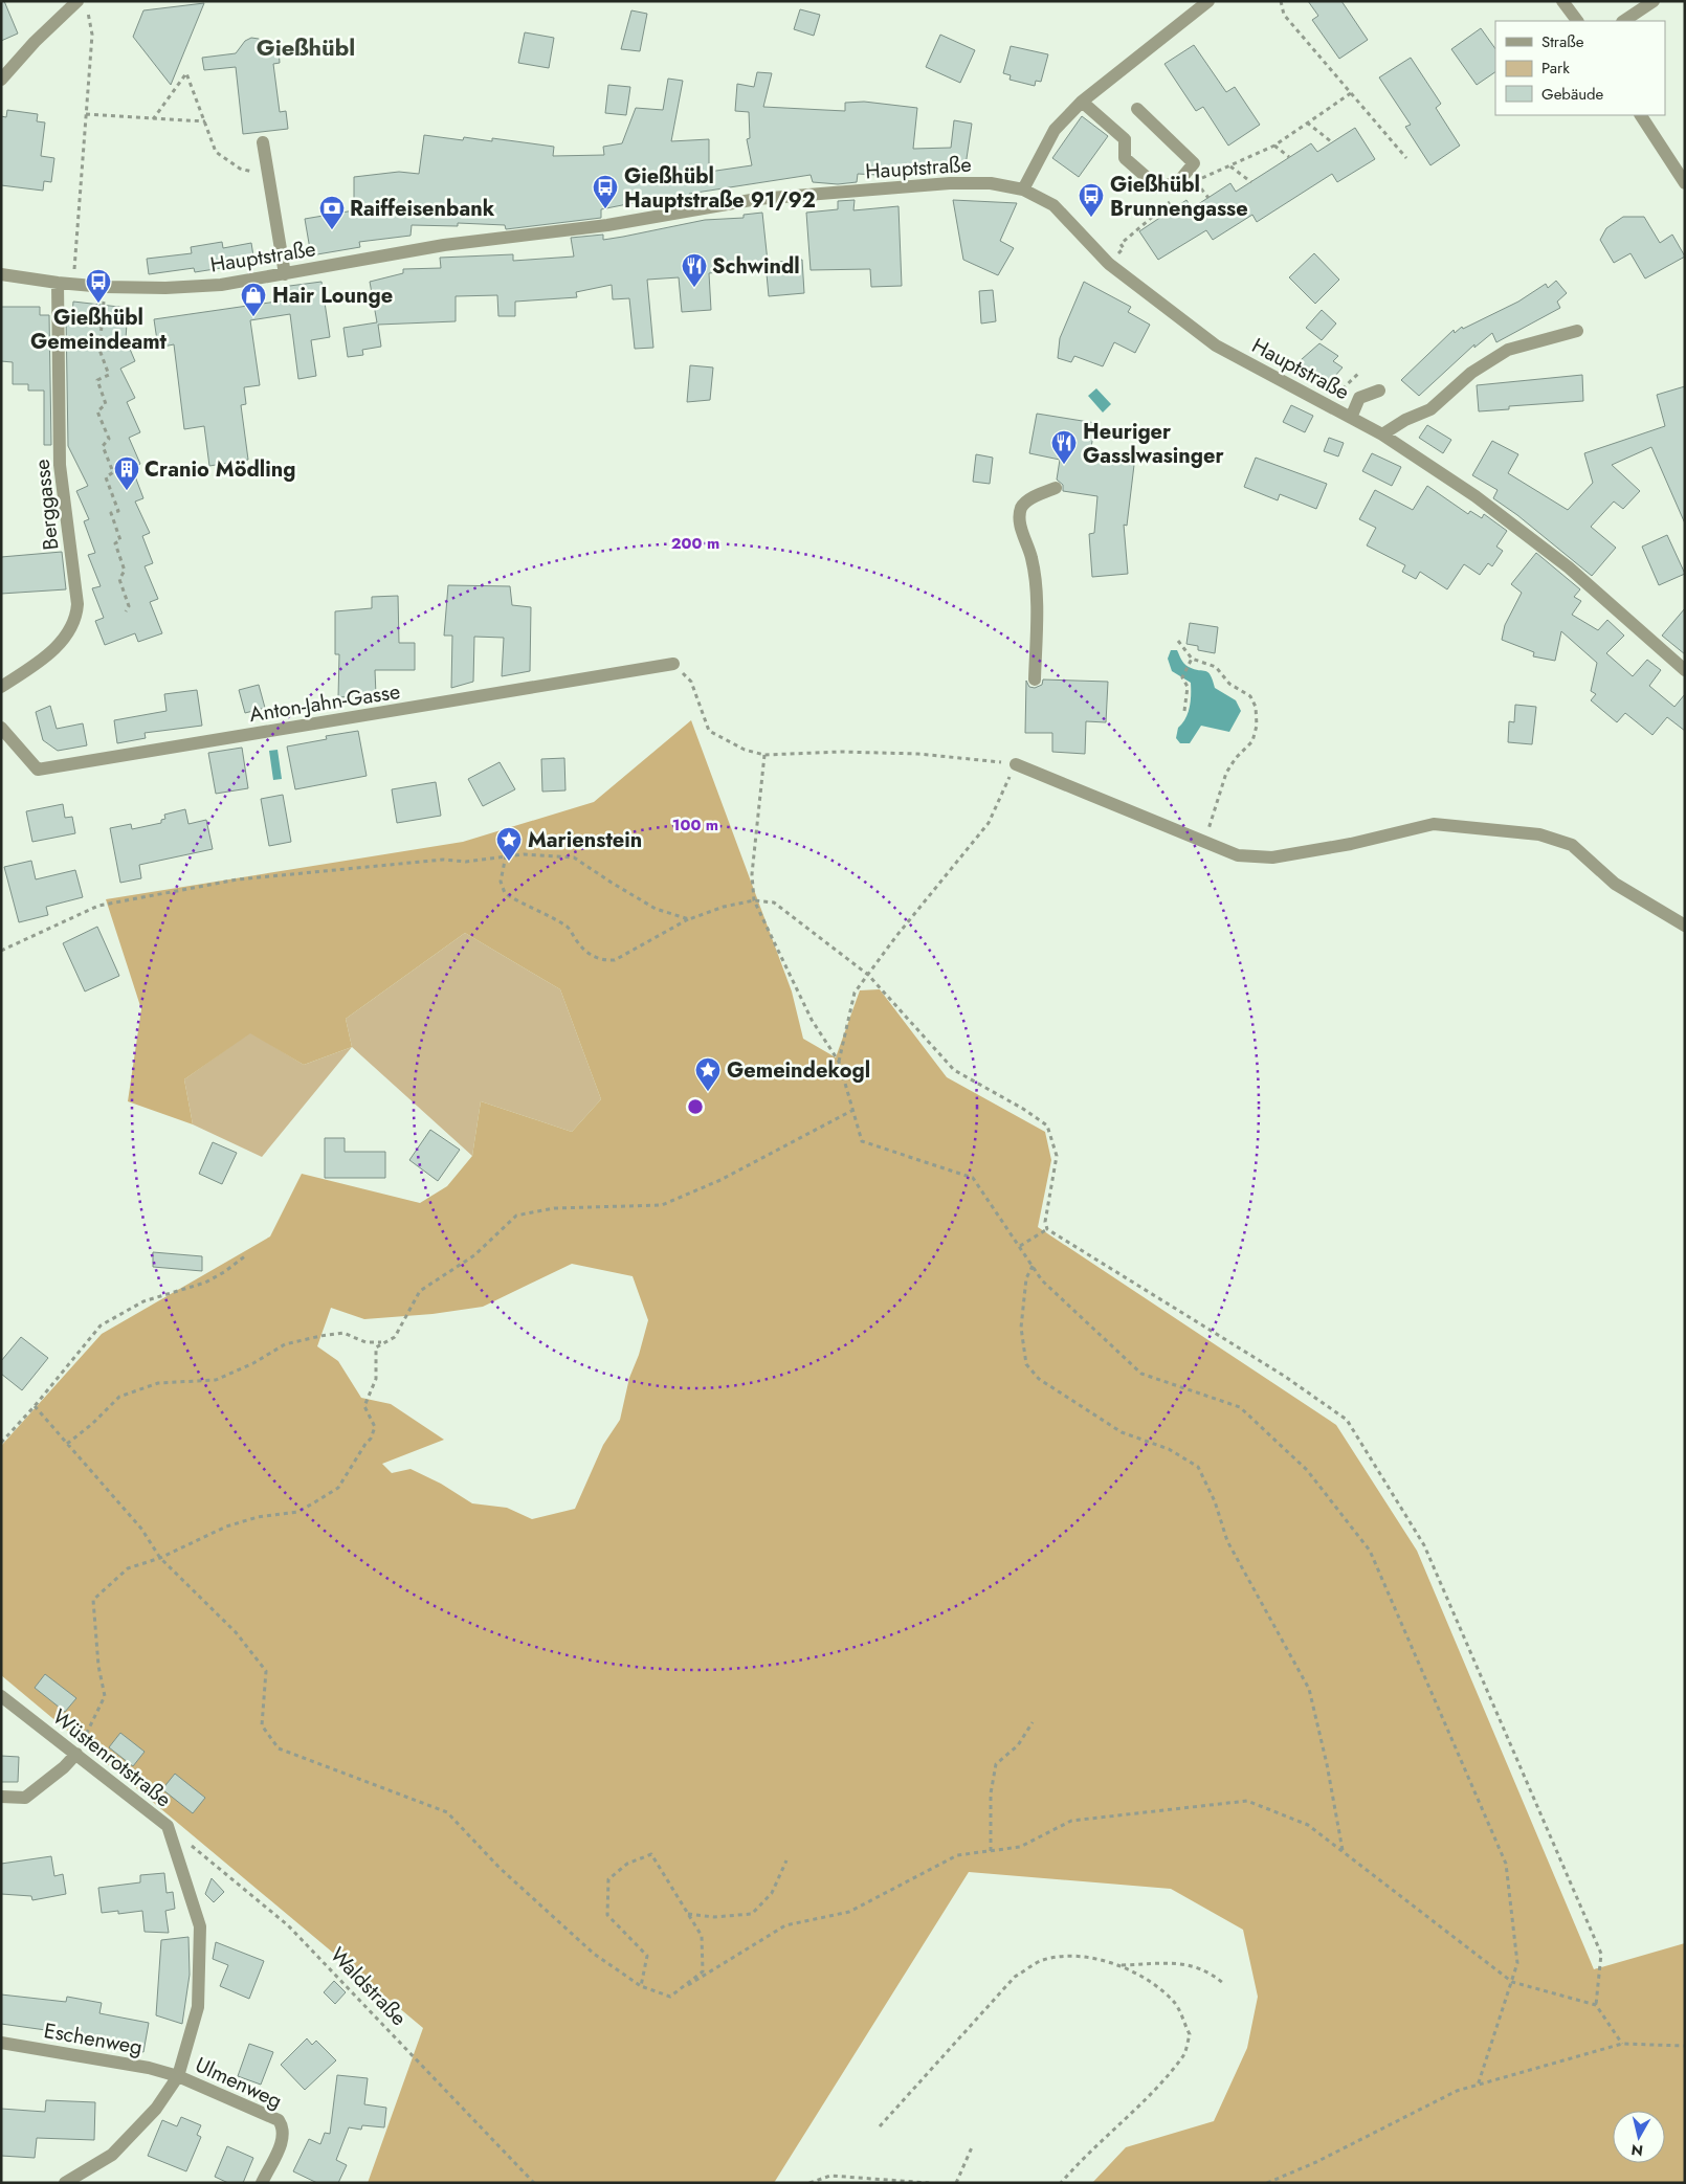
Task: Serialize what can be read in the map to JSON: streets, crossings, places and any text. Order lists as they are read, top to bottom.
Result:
{
  "streets": {
    "street": [
      "Hauptstraße",
      "Berggasse",
      "Anton-Jahn-Gasse",
      "Wüstenrotstraße",
      "Eschenweg",
      "Ulmenweg"
    ],
    "path": ["Waldstraße"]
  },
  "crossings": [
    ["Hauptstraße", "Berggasse"],
    ["Wüstenrotstraße", "Waldstraße"],
    ["Wüstenrotstraße", "Eschenweg"],
    ["Wüstenrotstraße", "Ulmenweg"],
    ["Eschenweg", "Ulmenweg"]
  ],
  "districts": ["Gießhübl"],
  "places": {
    "bus stop": ["Gießhübl Hauptstraße 91/92", "Gießhübl Brunnengasse", "Gießhübl Gemeindeamt"],
    "bank": ["Raiffeisenbank"],
    "restaurant": ["Schwindl", "Heuriger Gasslwasinger"],
    "shop": ["Hair Lounge"],
    "building": ["Cranio Mödling"],
    "place": ["Marienstein", "Gemeindekogl"]
  },
  "legend": ["Straße", "Park", "Gebäude"],
  "north": "bottom",
  "rings": ["200 m", "100 m"]
}
